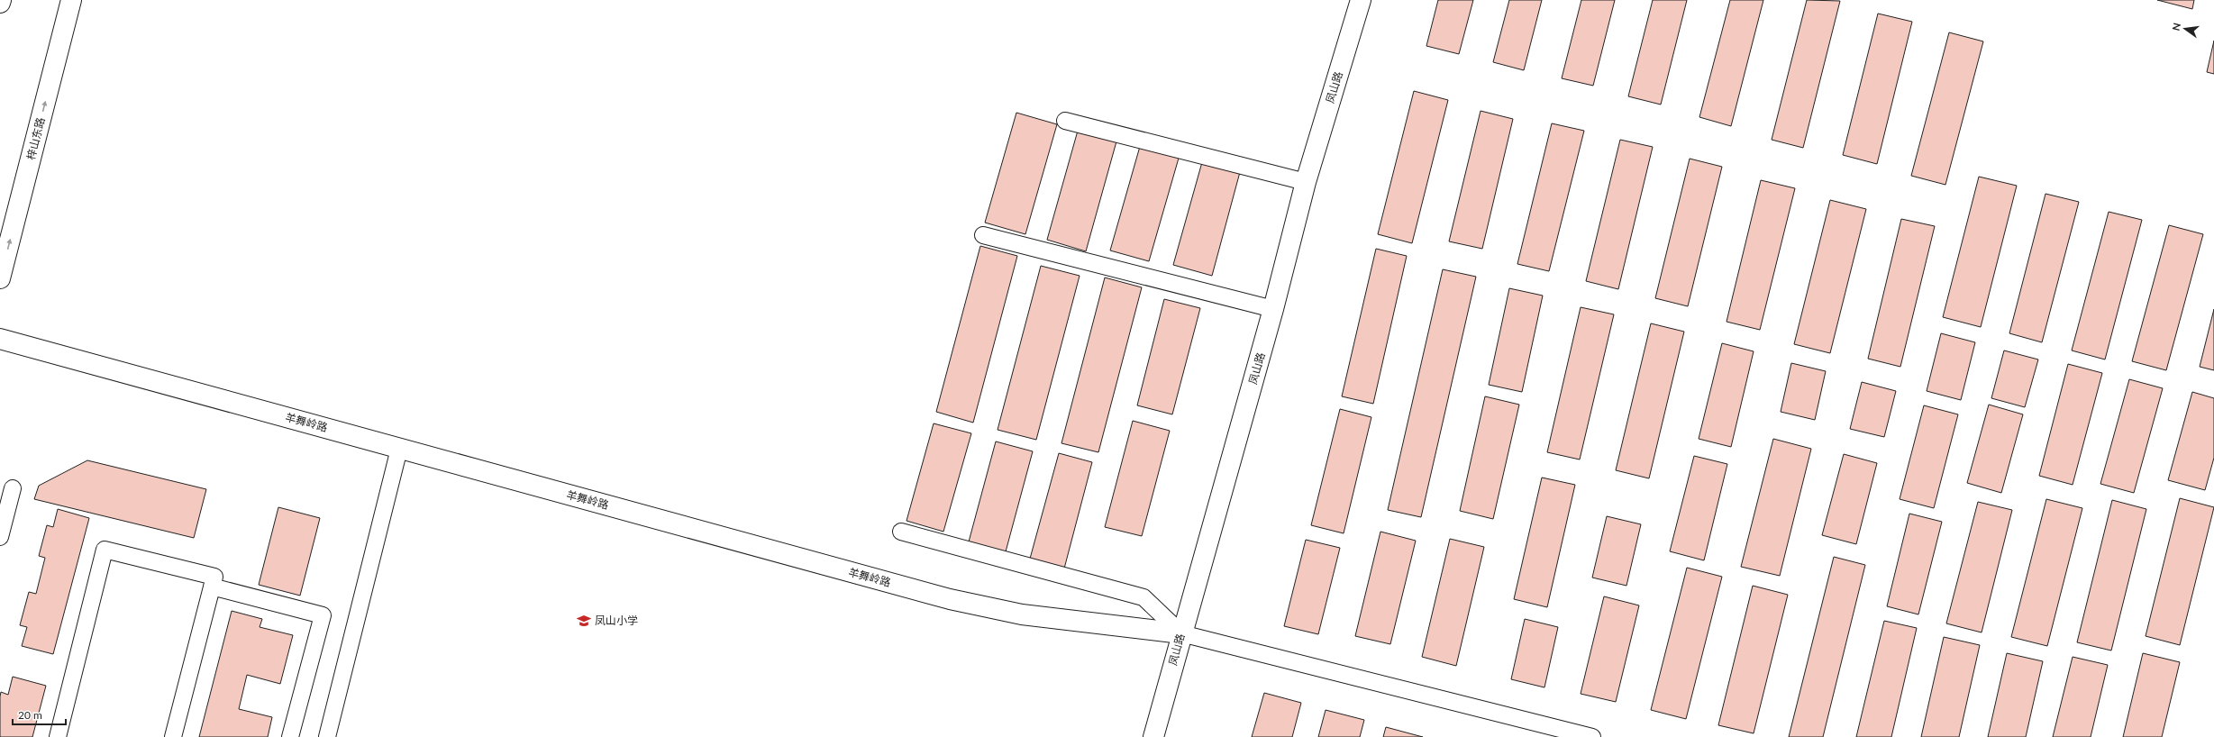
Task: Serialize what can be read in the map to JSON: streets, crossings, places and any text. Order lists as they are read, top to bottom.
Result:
{
  "streets": {
    "main road": ["凤山路", "梓山东路", "羊舞岭路"]
  },
  "crossings": [
    ["凤山路", "羊舞岭路"]
  ],
  "one_way": ["梓山东路"],
  "places": {
    "school or university": ["凤山小学"]
  },
  "scale_bar": "20 m",
  "north": "left"
}
